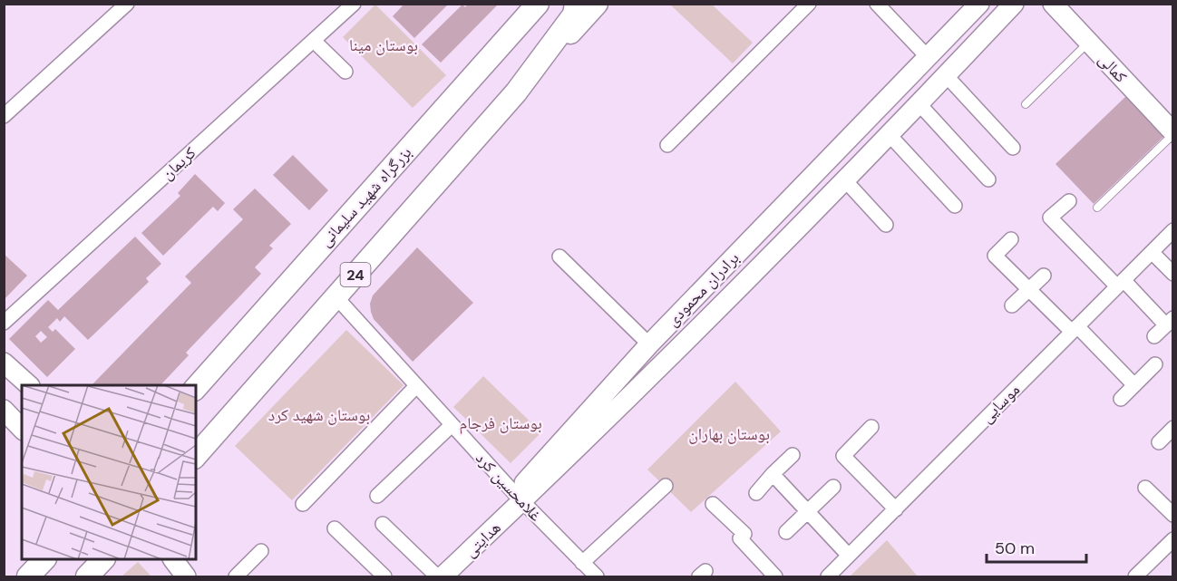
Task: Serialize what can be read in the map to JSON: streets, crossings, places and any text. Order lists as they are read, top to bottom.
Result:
{
  "streets": {
    "highway": ["بزرگراه شهید سلیمانی", "24"],
    "main road": ["کمالی", "برادران محمودی", "هدایتی"],
    "street": ["کریمان", "موسایی", "غلامحسین کرد"]
  },
  "crossings": [
    ["24", "غلامحسین کرد"],
    ["برادران محمودی", "غلامحسین کرد"],
    ["برادران محمودی", "هدایتی"],
    ["غلامحسین کرد", "هدایتی"]
  ],
  "parks": [
    "بوستان مینا",
    "بوستان شهید کرد",
    "بوستان فرجام",
    "بوستان بهاران"
  ],
  "scale_bar": "50 m"
}
